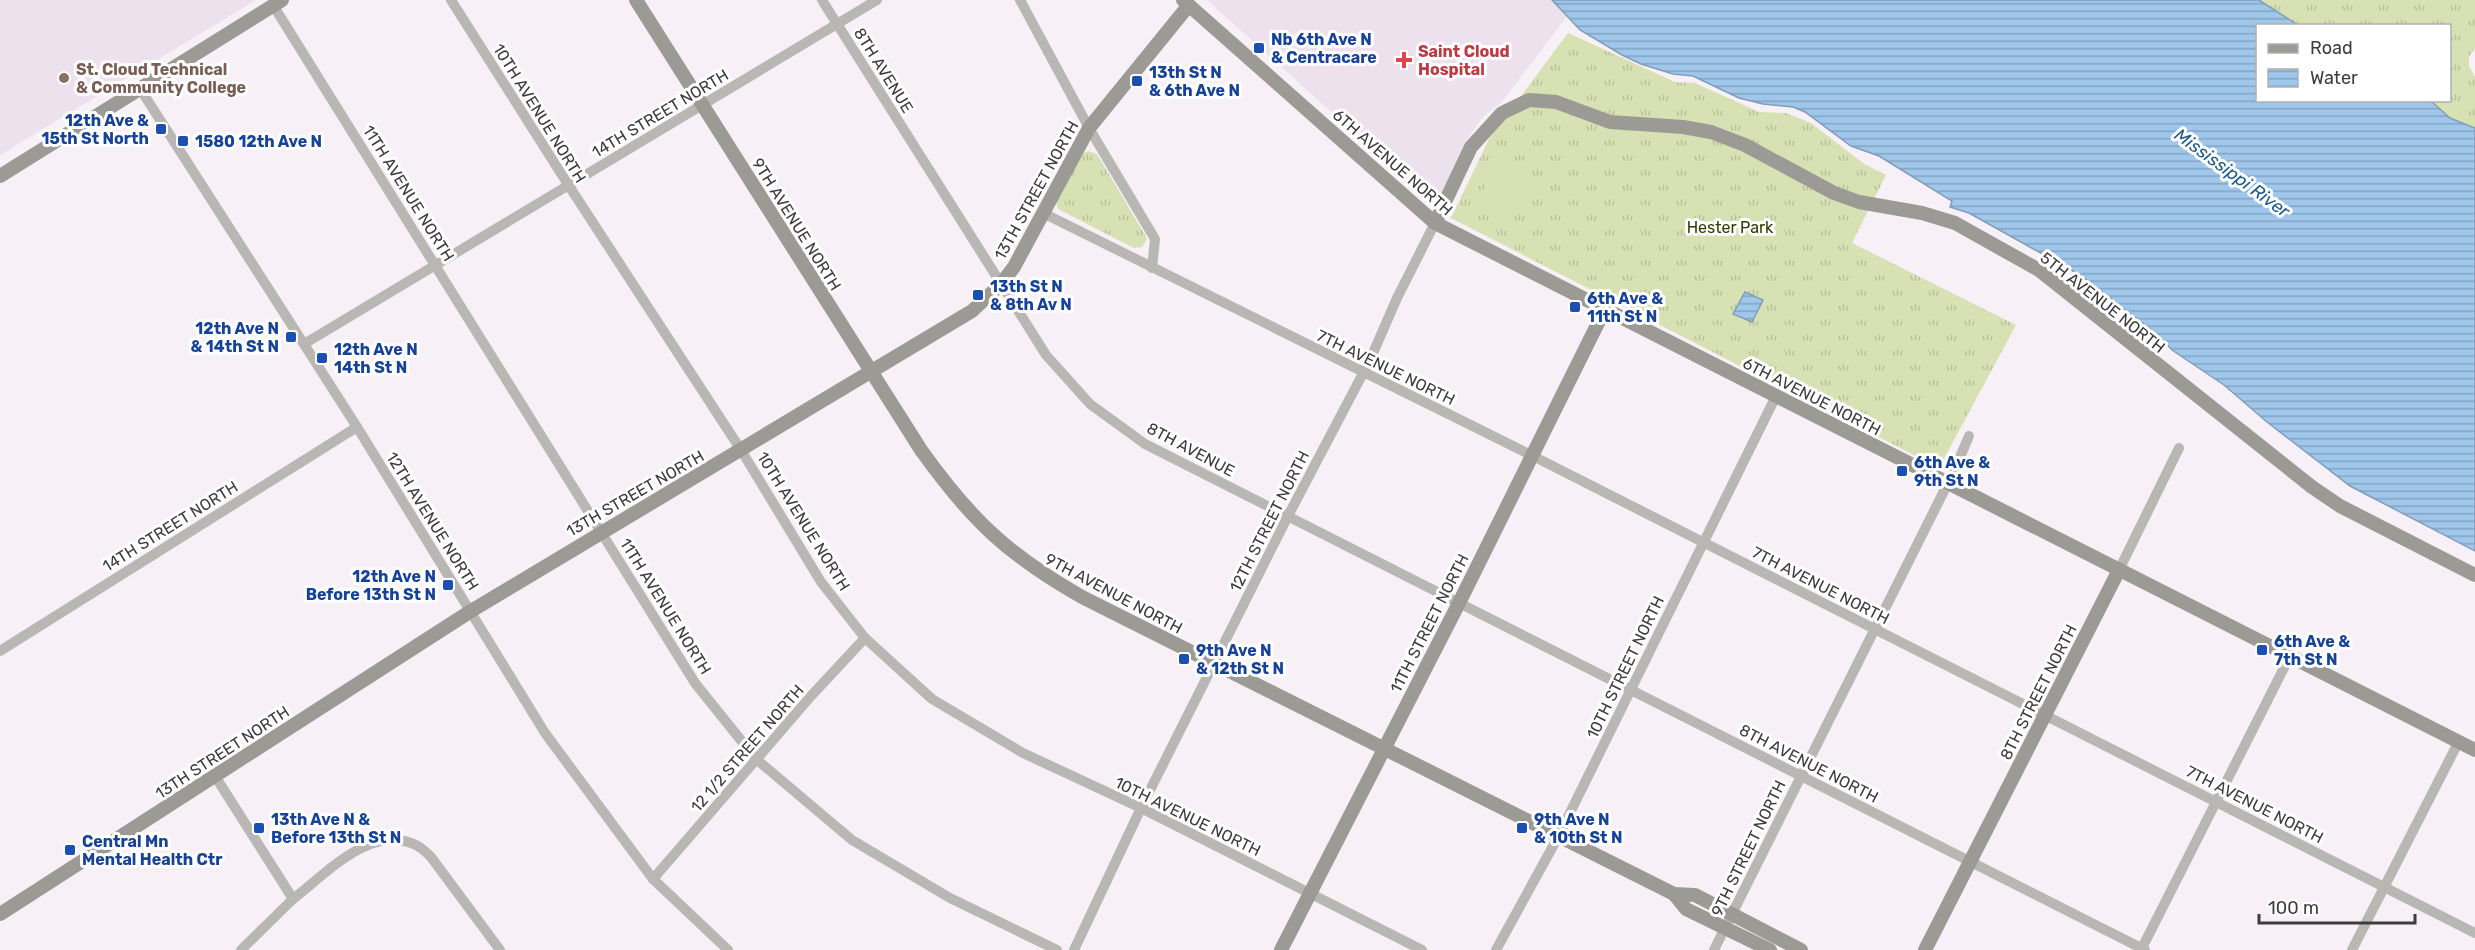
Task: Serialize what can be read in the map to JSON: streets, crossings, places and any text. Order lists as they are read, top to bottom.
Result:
{
  "streets": {
    "street": [
      "8TH AVENUE",
      "10TH AVENUE NORTH",
      "14TH STREET NORTH",
      "6TH AVENUE NORTH",
      "13TH STREET NORTH",
      "11TH AVENUE NORTH",
      "9TH AVENUE NORTH",
      "5TH AVENUE NORTH",
      "7TH AVENUE NORTH",
      "12TH AVENUE NORTH",
      "12TH STREET NORTH",
      "11TH STREET NORTH",
      "10TH STREET NORTH",
      "8TH STREET NORTH",
      "12 1/2 STREET NORTH",
      "8TH AVENUE NORTH",
      "9TH STREET NORTH"
    ]
  },
  "crossings": [
    ["8TH AVENUE", "14TH STREET NORTH"],
    ["8TH AVENUE", "13TH STREET NORTH"],
    ["8TH AVENUE", "12TH STREET NORTH"],
    ["8TH AVENUE", "11TH STREET NORTH"],
    ["8TH AVENUE", "8TH AVENUE NORTH"],
    ["10TH AVENUE NORTH", "14TH STREET NORTH"],
    ["10TH AVENUE NORTH", "13TH STREET NORTH"],
    ["10TH AVENUE NORTH", "12TH STREET NORTH"],
    ["10TH AVENUE NORTH", "11TH STREET NORTH"],
    ["10TH AVENUE NORTH", "12 1/2 STREET NORTH"],
    ["14TH STREET NORTH", "11TH AVENUE NORTH"],
    ["14TH STREET NORTH", "9TH AVENUE NORTH"],
    ["14TH STREET NORTH", "12TH AVENUE NORTH"],
    ["6TH AVENUE NORTH", "13TH STREET NORTH"],
    ["6TH AVENUE NORTH", "12TH STREET NORTH"],
    ["6TH AVENUE NORTH", "11TH STREET NORTH"],
    ["6TH AVENUE NORTH", "10TH STREET NORTH"],
    ["6TH AVENUE NORTH", "8TH STREET NORTH"],
    ["6TH AVENUE NORTH", "9TH STREET NORTH"],
    ["13TH STREET NORTH", "11TH AVENUE NORTH"],
    ["13TH STREET NORTH", "9TH AVENUE NORTH"],
    ["13TH STREET NORTH", "7TH AVENUE NORTH"],
    ["13TH STREET NORTH", "12TH AVENUE NORTH"],
    ["11TH AVENUE NORTH", "12 1/2 STREET NORTH"],
    ["9TH AVENUE NORTH", "12TH STREET NORTH"],
    ["9TH AVENUE NORTH", "11TH STREET NORTH"],
    ["9TH AVENUE NORTH", "10TH STREET NORTH"],
    ["9TH AVENUE NORTH", "9TH STREET NORTH"],
    ["5TH AVENUE NORTH", "12TH STREET NORTH"],
    ["7TH AVENUE NORTH", "12TH STREET NORTH"],
    ["7TH AVENUE NORTH", "11TH STREET NORTH"],
    ["7TH AVENUE NORTH", "10TH STREET NORTH"],
    ["7TH AVENUE NORTH", "8TH STREET NORTH"],
    ["7TH AVENUE NORTH", "9TH STREET NORTH"],
    ["12TH AVENUE NORTH", "12 1/2 STREET NORTH"],
    ["11TH STREET NORTH", "8TH AVENUE NORTH"],
    ["10TH STREET NORTH", "8TH AVENUE NORTH"],
    ["8TH STREET NORTH", "8TH AVENUE NORTH"],
    ["8TH AVENUE NORTH", "9TH STREET NORTH"]
  ],
  "water": ["Mississippi River"],
  "parks": ["Hester Park"],
  "places": {
    "transit": [
      "Nb 6th Ave N & Centracare",
      "13th St N & 6th Ave N",
      "12th Ave & 15th St North",
      "1580 12th Ave N",
      "13th St N & 8th Av N",
      "6th Ave & 11th St N",
      "12th Ave N & 14th St N",
      "12th Ave N 14th St N",
      "6th Ave & 9th St N",
      "12th Ave N Before 13th St N",
      "6th Ave & 7th St N",
      "9th Ave N & 12th St N",
      "13th Ave N & Before 13th St N",
      "9th Ave N & 10th St N",
      "Central Mn Mental Health Ctr"
    ],
    "health": ["Saint Cloud Hospital"],
    "other": ["St. Cloud Technical & Community College"]
  },
  "legend": ["Road", "Water"],
  "scale_bar": "100 m"
}
